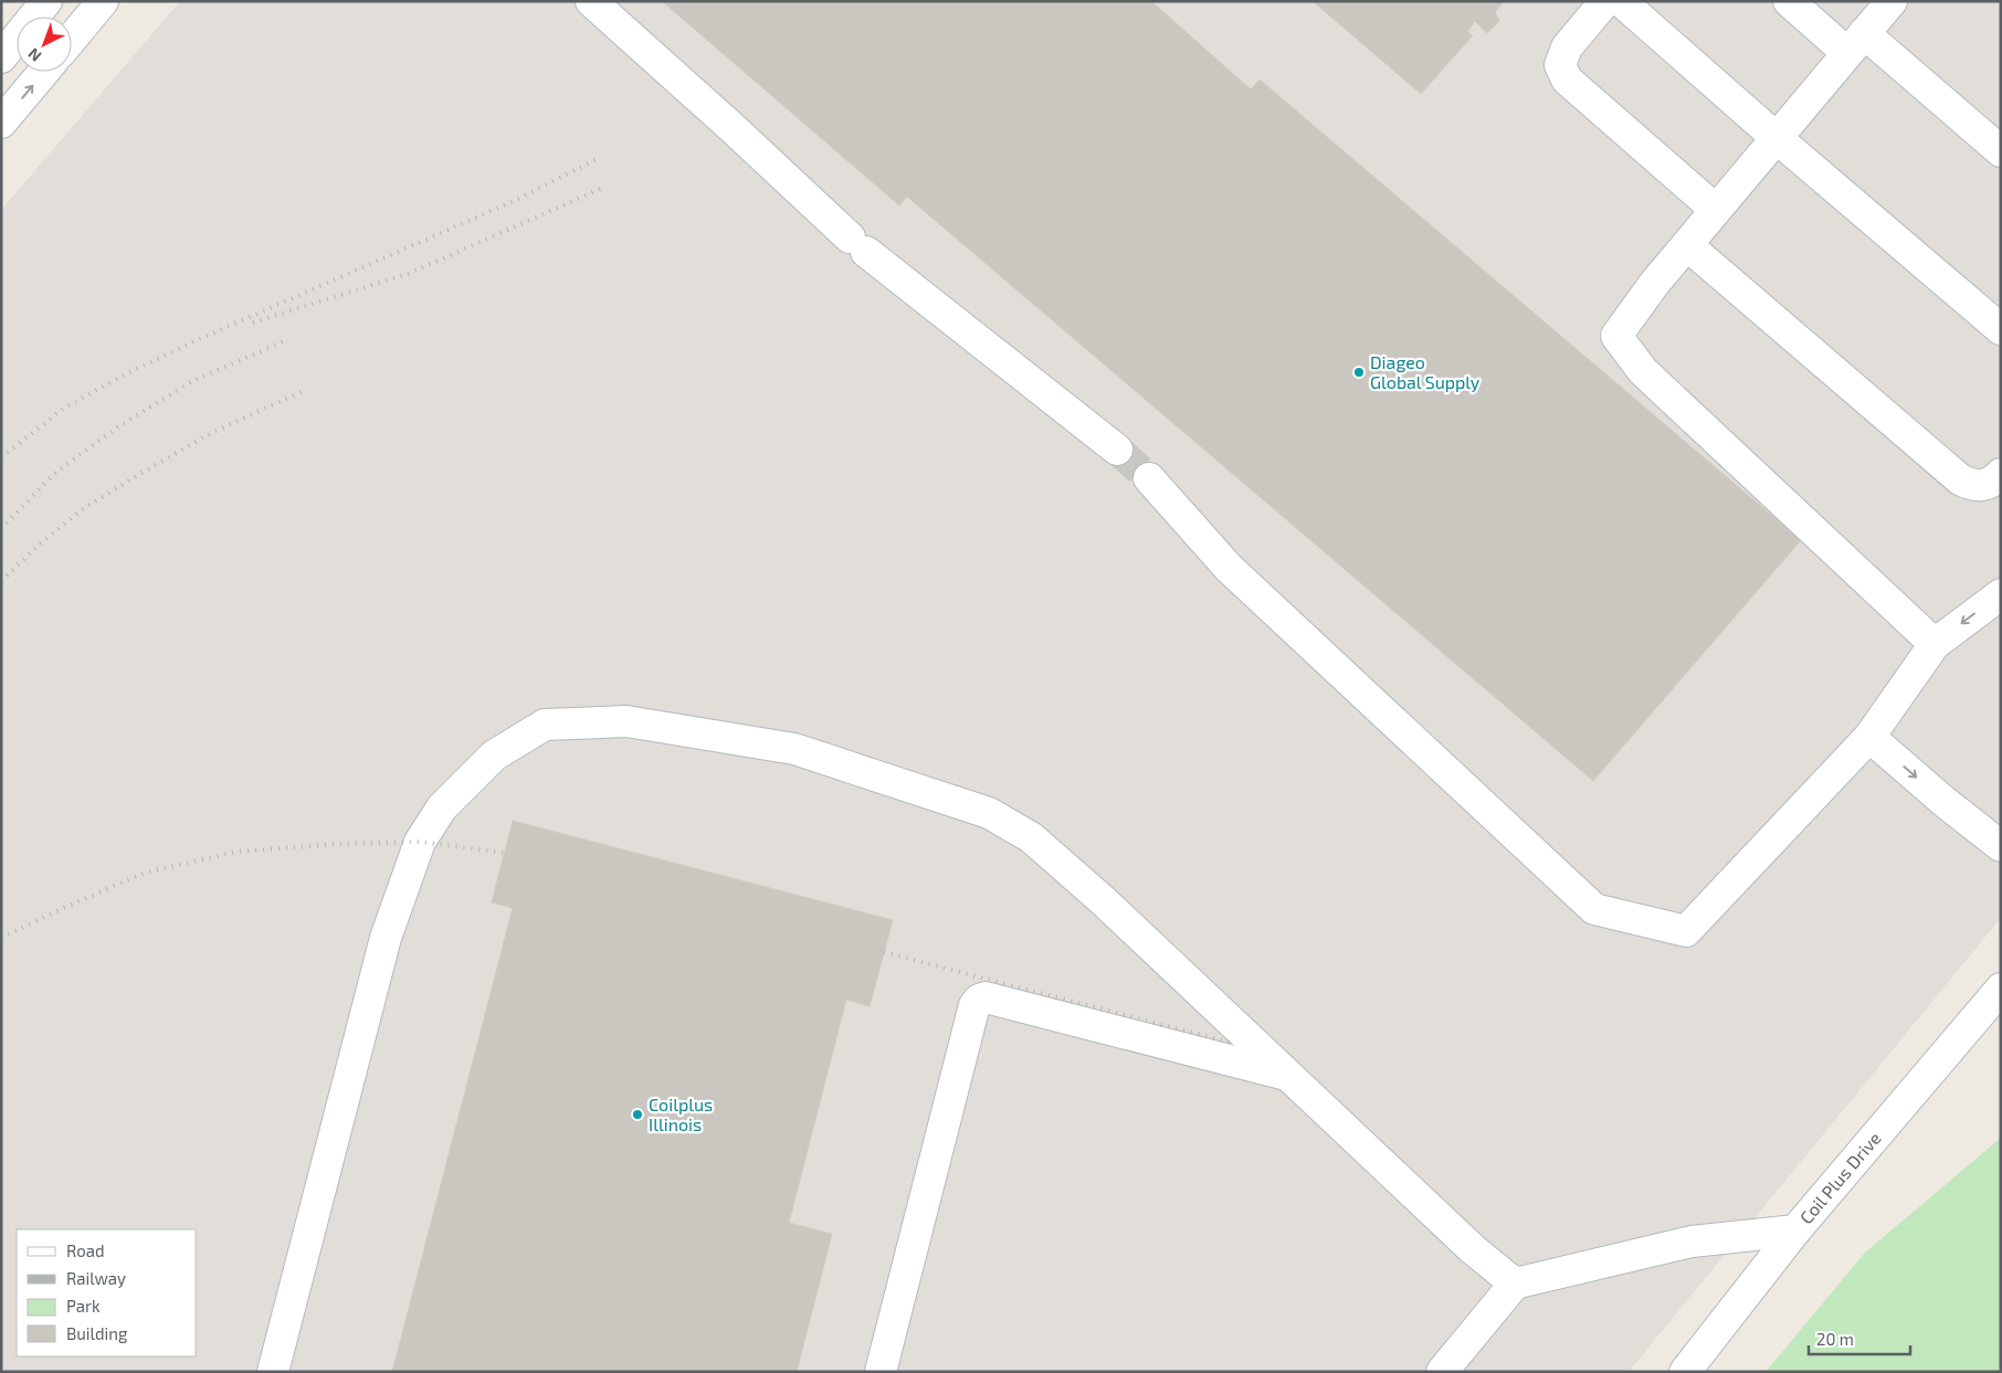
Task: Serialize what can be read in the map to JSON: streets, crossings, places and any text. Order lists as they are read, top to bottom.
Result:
{
  "streets": {
    "street": ["Coil Plus Drive"]
  },
  "places": ["Diageo Global Supply", "Coilplus Illinois"],
  "legend": [
    "Road",
    "Railway",
    "Park",
    "Building"
  ],
  "scale_bar": "20 m",
  "north": "bottom left"
}
